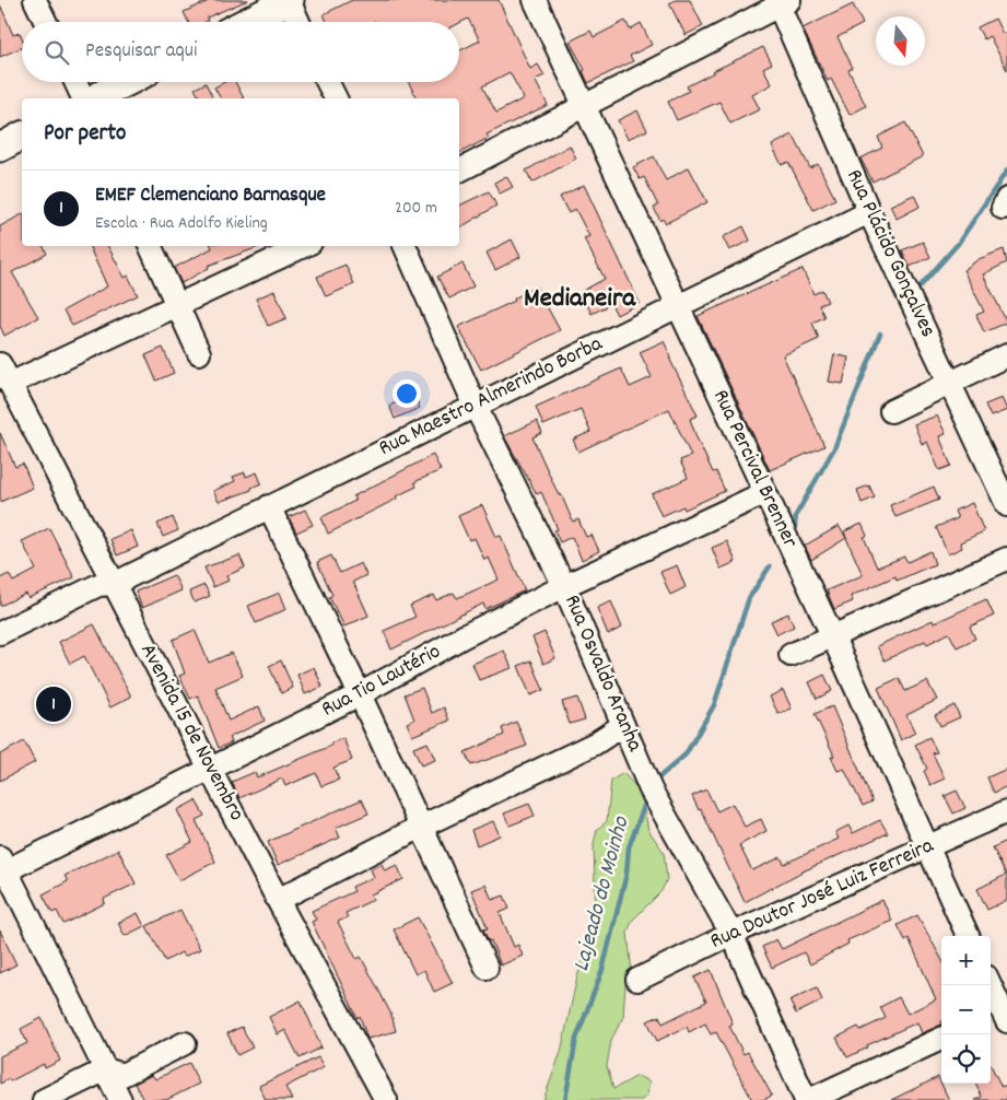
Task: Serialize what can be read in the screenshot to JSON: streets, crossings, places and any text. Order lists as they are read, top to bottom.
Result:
{
  "streets": {
    "street": [
      "Rua Plácido Gonçalves",
      "Rua Maestro Almerindo Borba",
      "Rua Percival Brenner",
      "Rua Osvaldo Aranha",
      "Rua Tio Lautério",
      "Avenida 15 de Novembro",
      "Rua Doutor José Luiz Ferreira"
    ]
  },
  "crossings": [
    ["Rua Plácido Gonçalves", "Rua Maestro Almerindo Borba"],
    ["Rua Maestro Almerindo Borba", "Rua Percival Brenner"],
    ["Rua Maestro Almerindo Borba", "Rua Osvaldo Aranha"],
    ["Rua Maestro Almerindo Borba", "Avenida 15 de Novembro"],
    ["Rua Percival Brenner", "Rua Tio Lautério"],
    ["Rua Percival Brenner", "Rua Doutor José Luiz Ferreira"],
    ["Rua Osvaldo Aranha", "Rua Tio Lautério"],
    ["Rua Osvaldo Aranha", "Rua Doutor José Luiz Ferreira"],
    ["Rua Tio Lautério", "Avenida 15 de Novembro"]
  ],
  "districts": ["Medianeira"],
  "water": ["Lajeado do Moinho"],
  "north": "bottom",
  "page": {
    "search": "Pesquisar aqui",
    "heading": "Por perto",
    "list": [
      {
        "mark": "1",
        "name": "EMEF Clemenciano Barnasque",
        "note": "Escola · Rua Adolfo Kieling",
        "value": "200 m"
      }
    ],
    "pins": "1",
    "map_buttons": ["+", "−"]
  }
}
